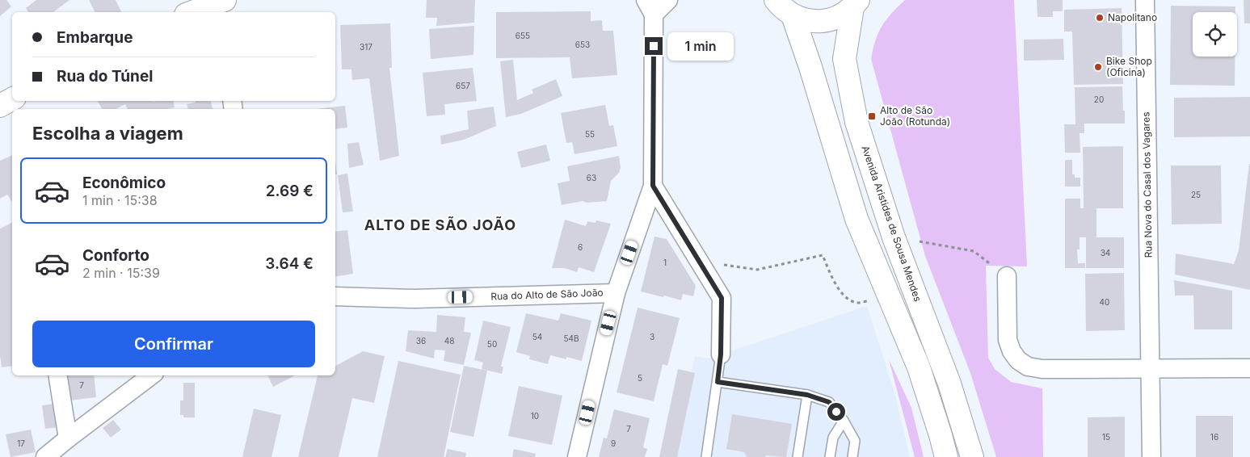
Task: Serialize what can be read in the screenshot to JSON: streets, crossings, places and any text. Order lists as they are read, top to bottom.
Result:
{
  "streets": {
    "main road": ["Avenida Aristides de Sousa Mendes"],
    "street": ["Rua Nova do Casal dos Vagares", "Rua do Alto de São João"]
  },
  "districts": ["ALTO DE SÃO JOÃO"],
  "places": {
    "other": ["Napolitano", "Bike Shop (Oficina)"],
    "transit": ["Alto de São João (Rotunda)"]
  },
  "house_numbers": [
    "655",
    "653",
    "317",
    "657",
    "20",
    "55",
    "63",
    "25",
    "6",
    "34",
    "1",
    "40",
    "54",
    "3",
    "54B",
    "36",
    "48",
    "50",
    "5",
    "7",
    "10",
    "7",
    "15",
    "16",
    "17",
    "9"
  ],
  "page": {
    "banner": ["Embarque", "Rua do Túnel"],
    "bubble": "1 min",
    "heading": "Escolha a viagem",
    "list": [
      {
        "name": "Econômico",
        "note": "1 min · 15:38",
        "value": "2.69 €"
      },
      {
        "name": "Conforto",
        "note": "2 min · 15:39",
        "value": "3.64 €"
      }
    ],
    "buttons": "Confirmar"
  }
}
